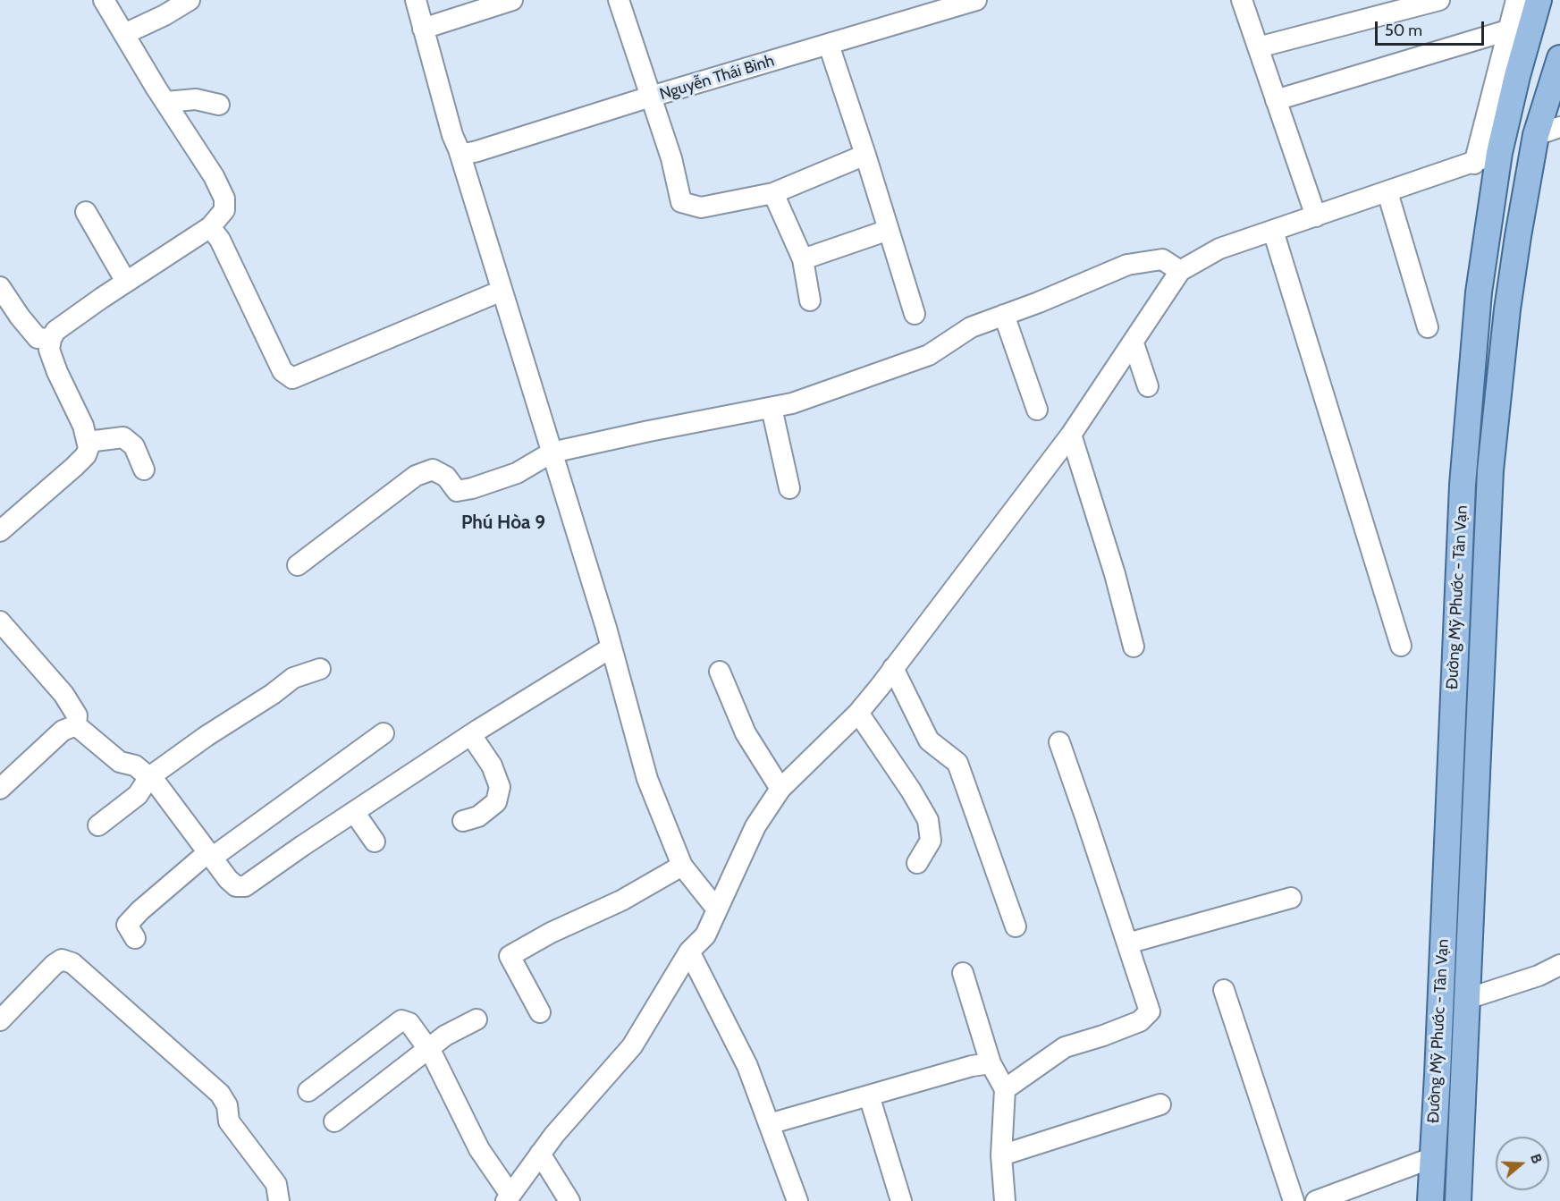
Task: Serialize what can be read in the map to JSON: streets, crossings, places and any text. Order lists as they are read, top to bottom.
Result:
{
  "streets": {
    "main road": ["Đường Mỹ Phước - Tân Vạn"],
    "street": ["Nguyễn Thái Bình"]
  },
  "districts": ["Phú Hòa 9"],
  "scale_bar": "50 m",
  "north": "right"
}
